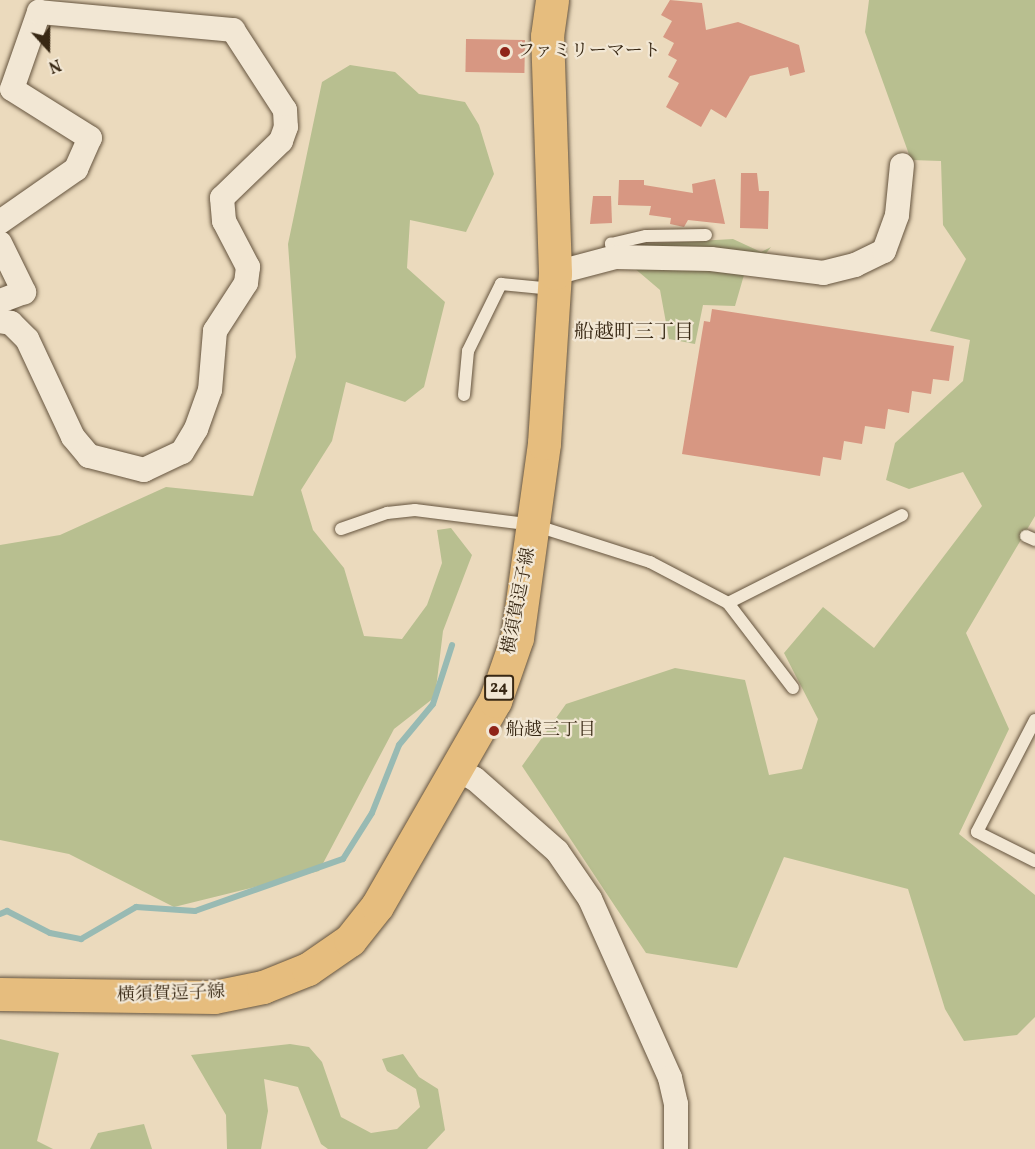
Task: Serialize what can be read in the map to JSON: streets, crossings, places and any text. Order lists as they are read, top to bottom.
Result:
{
  "streets": {
    "main road": ["横須賀逗子線", "24"]
  },
  "districts": ["船越町三丁目"],
  "places": ["ファミリーマート", "船越三丁目"],
  "north": "bottom"
}
